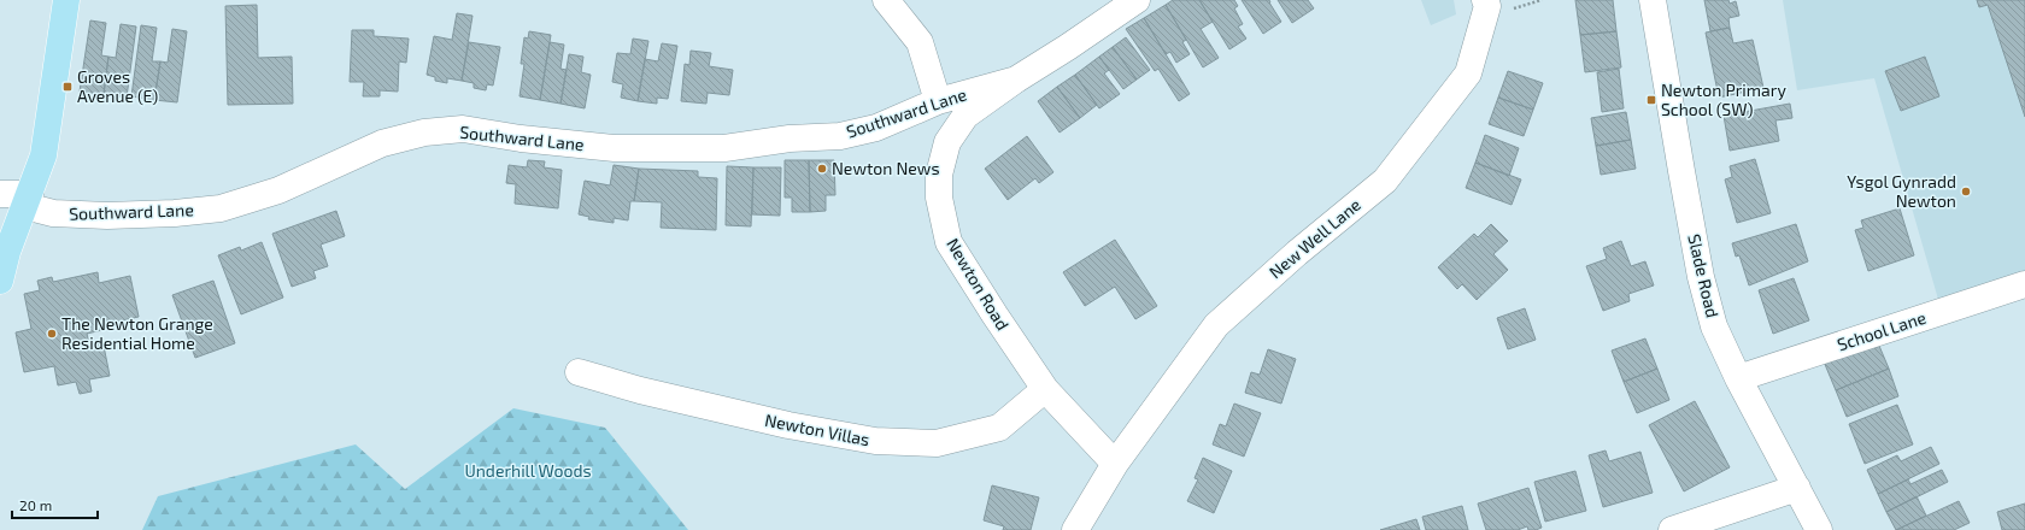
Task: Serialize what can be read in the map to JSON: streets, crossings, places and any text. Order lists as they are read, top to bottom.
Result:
{
  "streets": {
    "street": [
      "Southward Lane",
      "New Well Lane",
      "Slade Road",
      "Newton Road",
      "School Lane",
      "Newton Villas"
    ]
  },
  "crossings": [
    ["Southward Lane", "Newton Road"],
    ["New Well Lane", "Newton Road"],
    ["Slade Road", "School Lane"],
    ["Newton Road", "Newton Villas"]
  ],
  "parks": ["Underhill Woods"],
  "places": {
    "transit": ["Groves Avenue (E)", "Newton Primary School (SW)"],
    "other": ["Newton News", "Ysgol Gynradd Newton", "The Newton Grange Residential Home"]
  },
  "scale_bar": "20 m"
}
